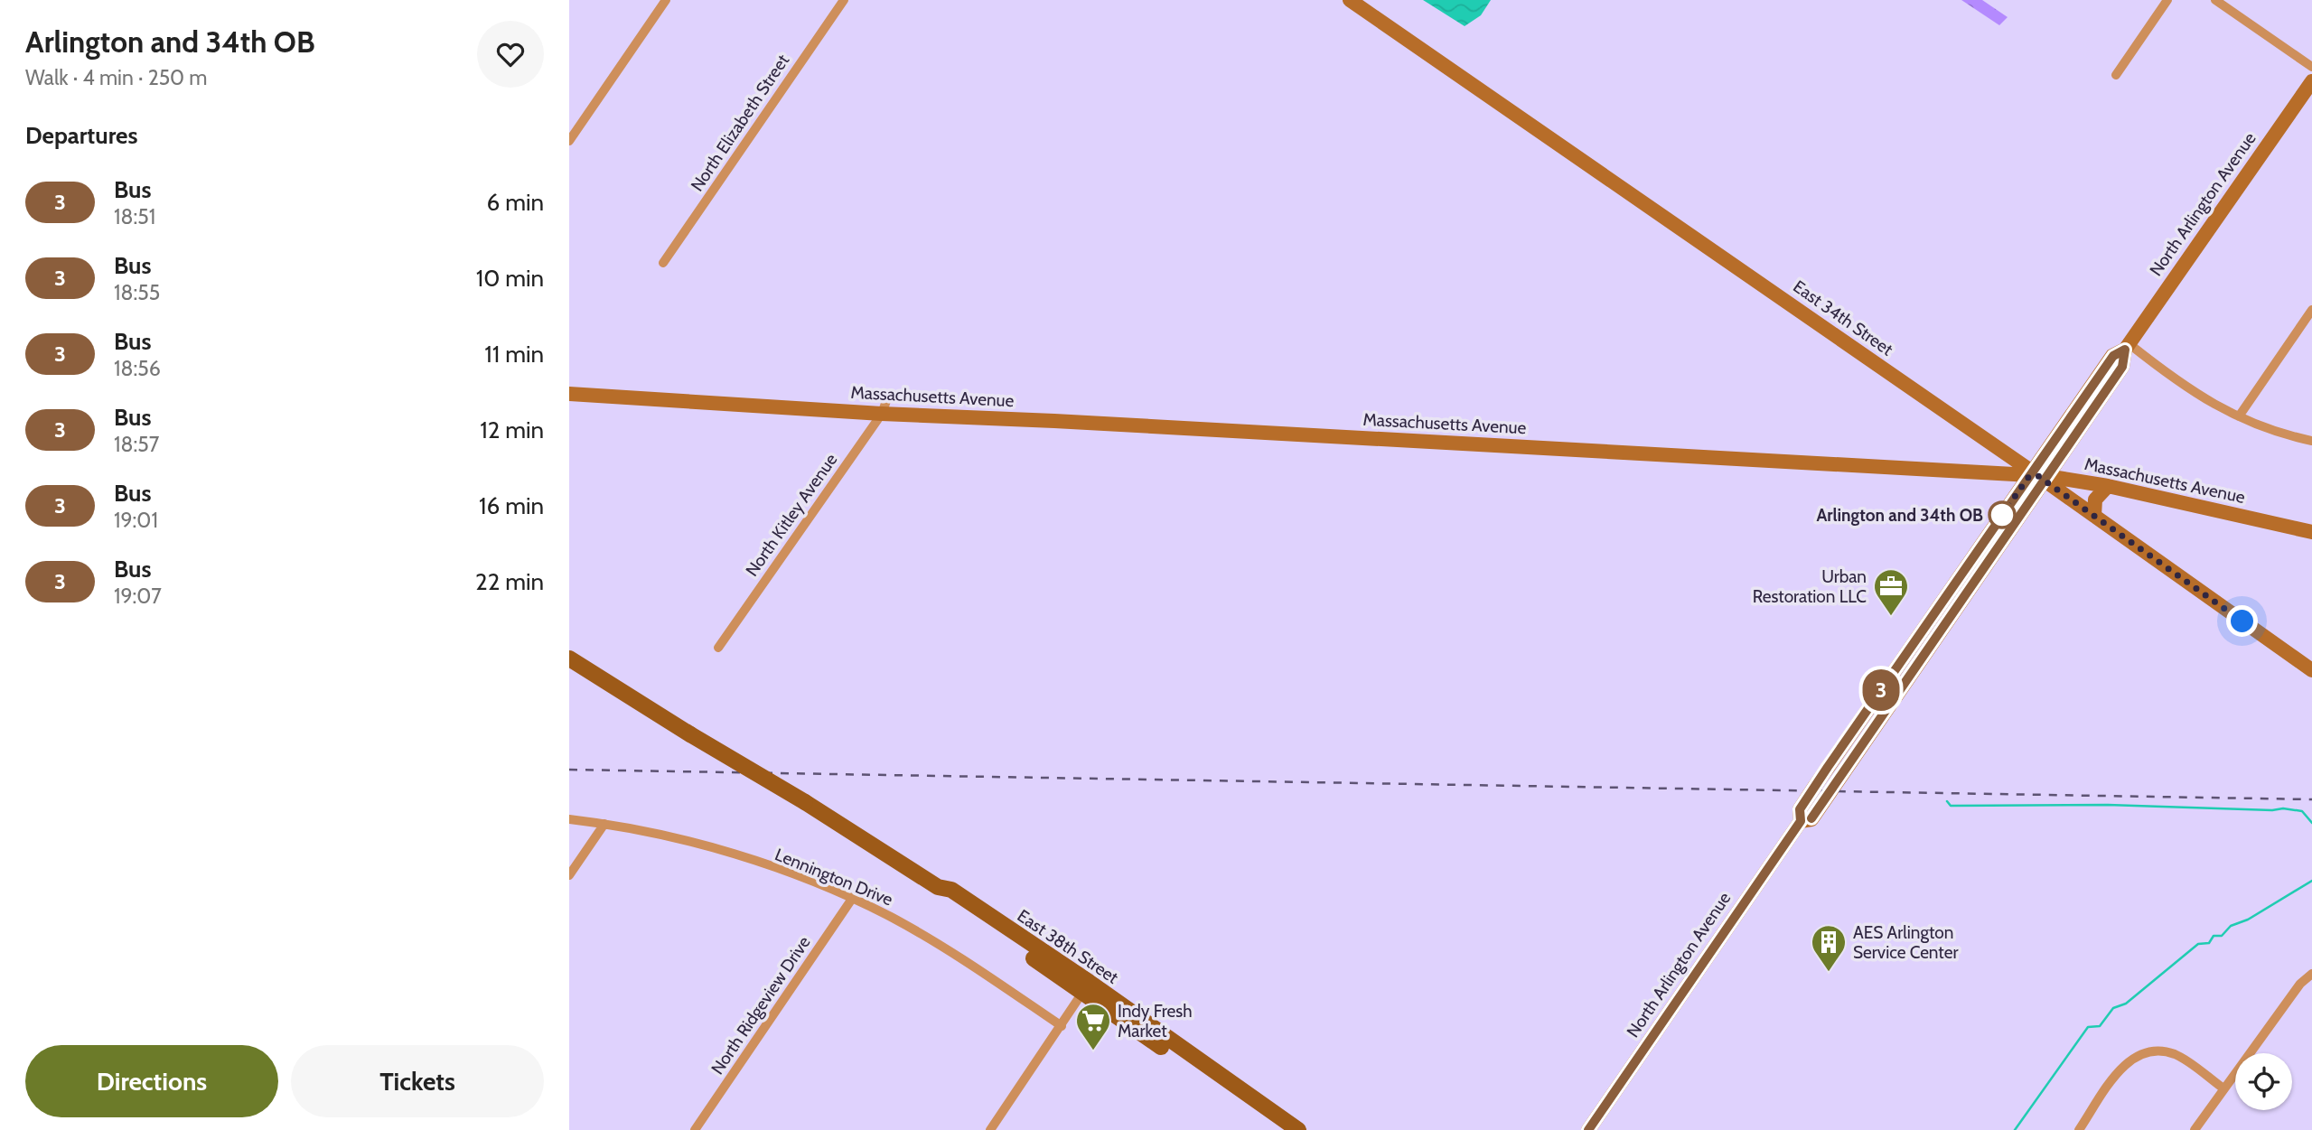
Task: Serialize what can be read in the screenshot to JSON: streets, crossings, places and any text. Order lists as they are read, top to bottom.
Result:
{
  "streets": {
    "main road": [
      "North Arlington Avenue",
      "East 34th Street",
      "Massachusetts Avenue",
      "East 38th Street"
    ],
    "street": [
      "North Elizabeth Street",
      "North Kitley Avenue",
      "Lennington Drive",
      "North Ridgeview Drive"
    ]
  },
  "crossings": [
    ["North Arlington Avenue", "East 34th Street"],
    ["North Arlington Avenue", "Massachusetts Avenue"],
    ["East 34th Street", "Massachusetts Avenue"],
    ["Massachusetts Avenue", "North Kitley Avenue"],
    ["Lennington Drive", "North Ridgeview Drive"]
  ],
  "places": {
    "other": ["Arlington and 34th OB"],
    "office": ["Urban Restoration LLC"],
    "building": ["AES Arlington Service Center"],
    "supermarket": ["Indy Fresh Market"]
  },
  "lines": ["bus line 3"],
  "page": {
    "heading": [
      ["Arlington and 34th OB", "Walk · 4 min · 250 m"],
      "Departures"
    ],
    "on_map": "3",
    "list": [
      {
        "mark": "3",
        "name": "Bus",
        "note": "18:51",
        "value": "6 min"
      },
      {
        "mark": "3",
        "name": "Bus",
        "note": "18:55",
        "value": "10 min"
      },
      {
        "mark": "3",
        "name": "Bus",
        "note": "18:56",
        "value": "11 min"
      },
      {
        "mark": "3",
        "name": "Bus",
        "note": "18:57",
        "value": "12 min"
      },
      {
        "mark": "3",
        "name": "Bus",
        "note": "19:01",
        "value": "16 min"
      },
      {
        "mark": "3",
        "name": "Bus",
        "note": "19:07",
        "value": "22 min"
      }
    ],
    "buttons": ["Directions", "Tickets"]
  }
}
